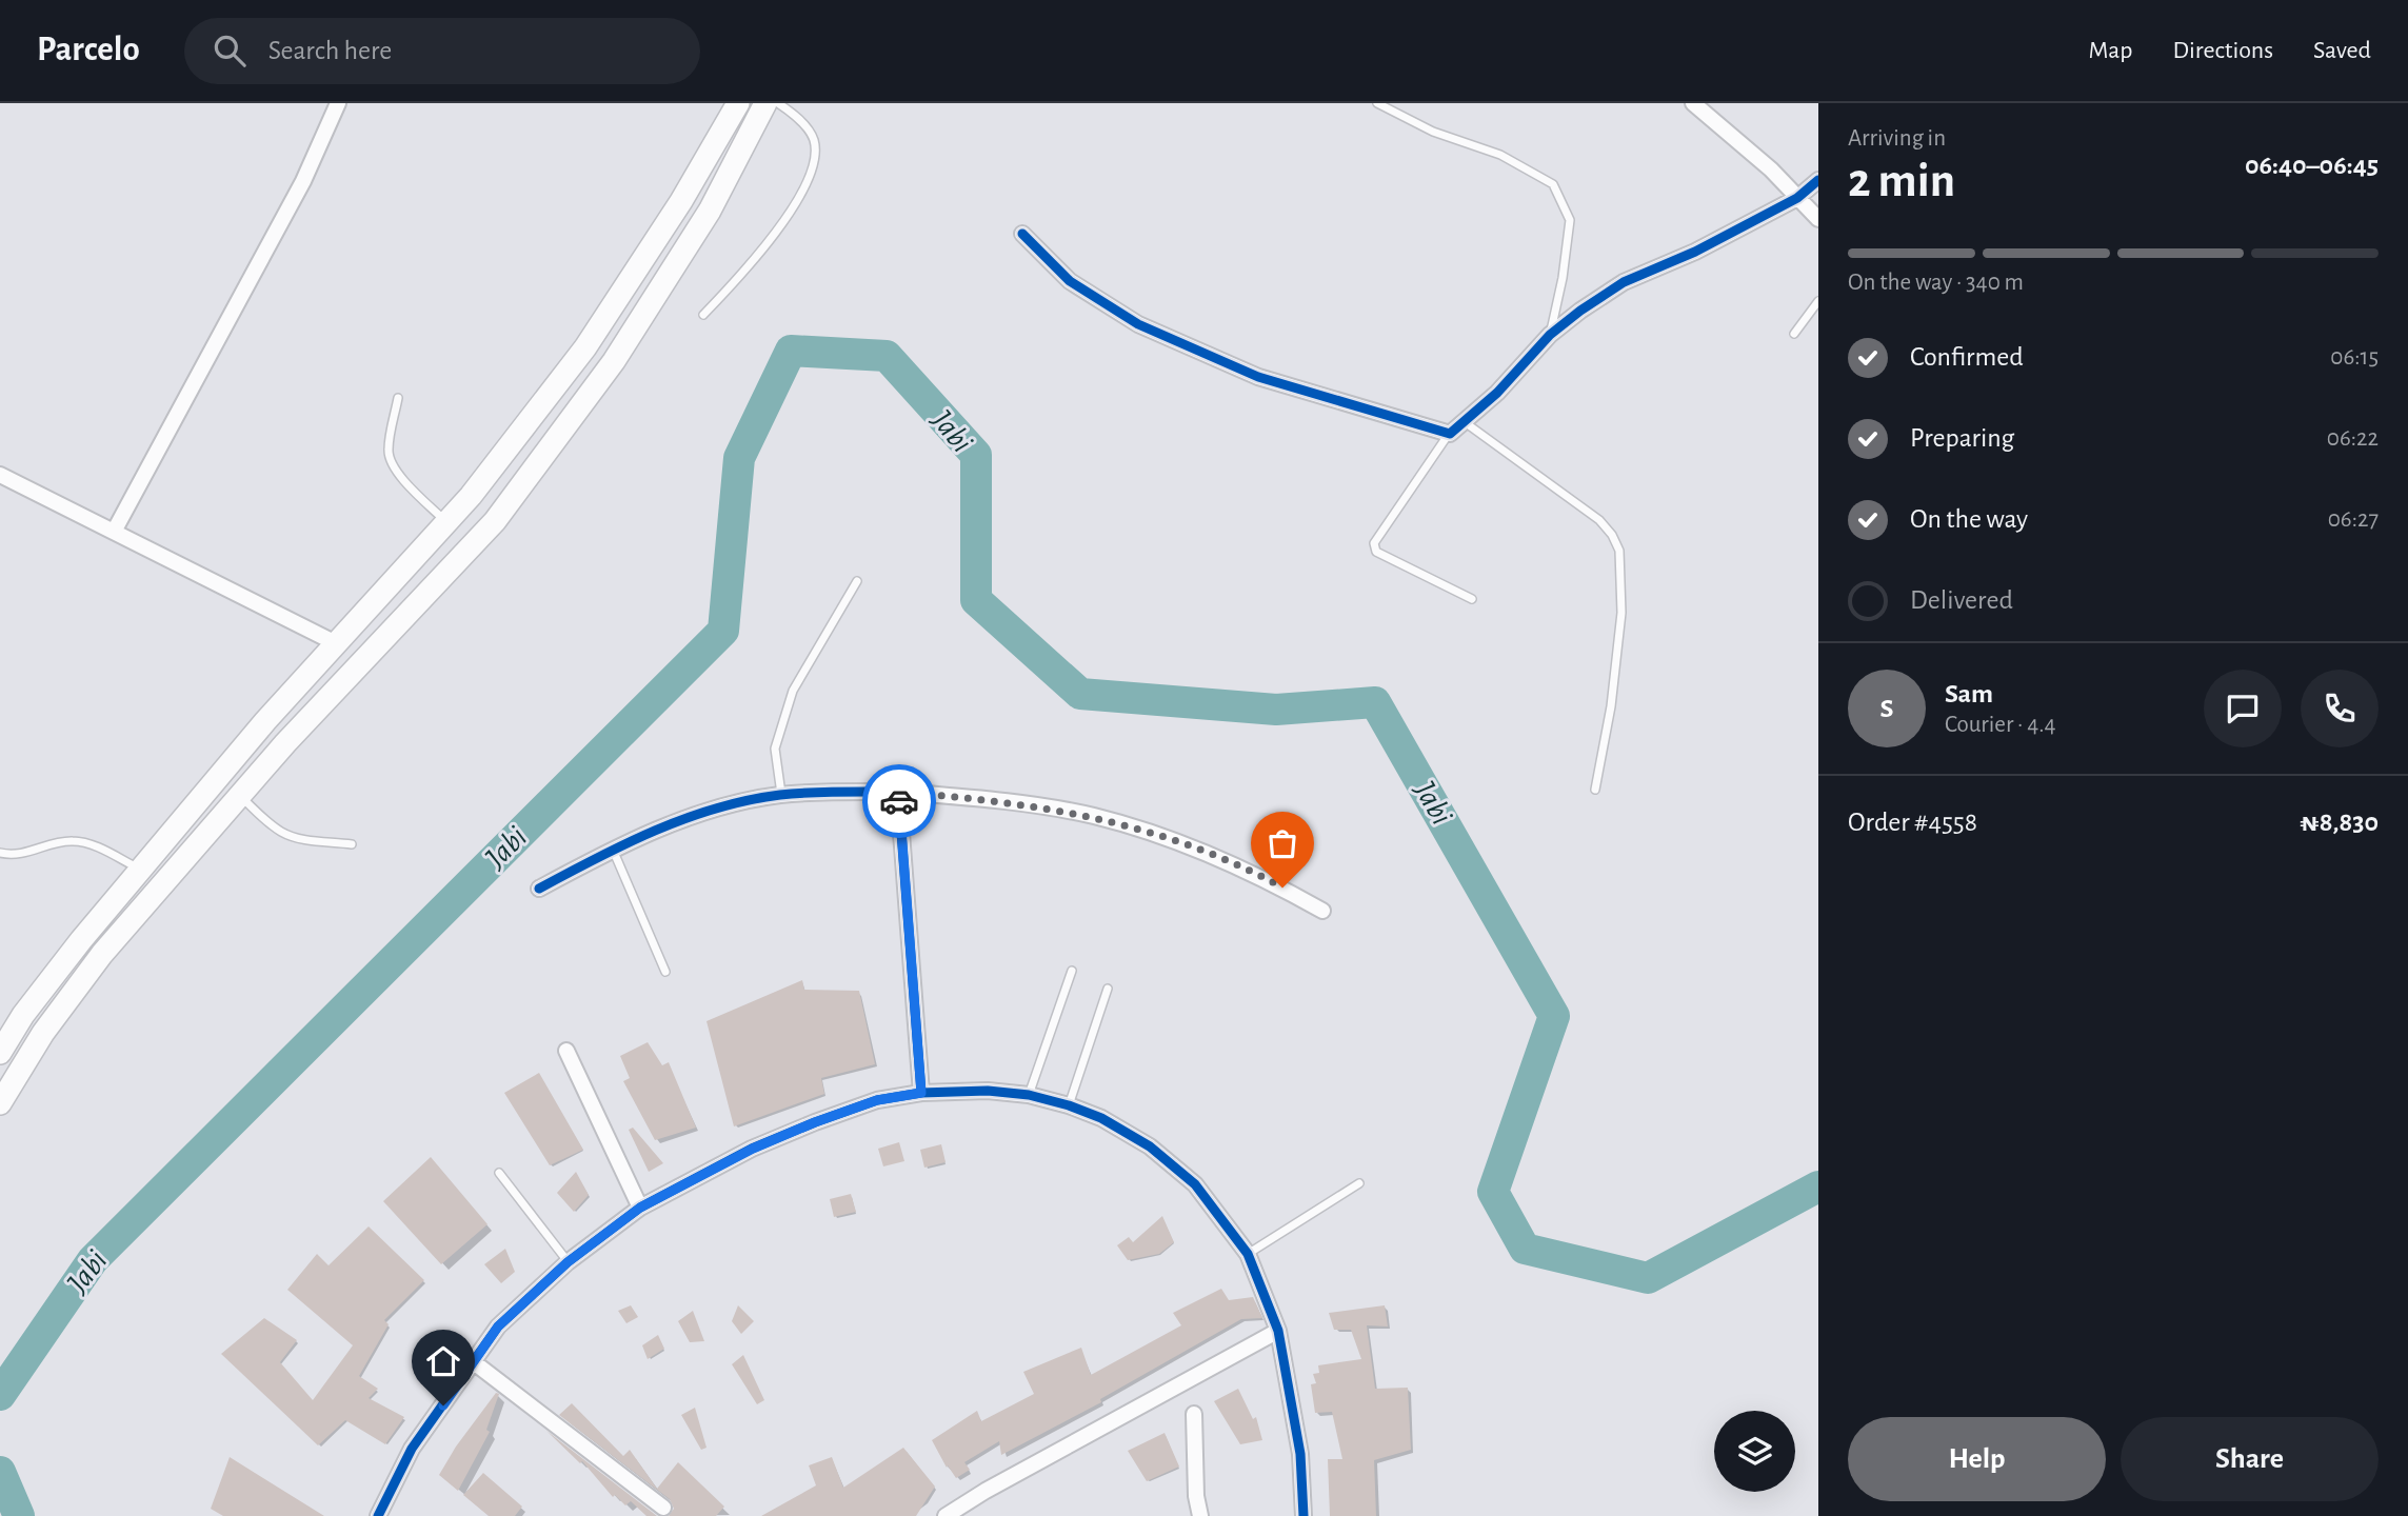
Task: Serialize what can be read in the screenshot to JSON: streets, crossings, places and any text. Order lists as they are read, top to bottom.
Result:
{
  "water": ["Jabi"],
  "page": {
    "header": "Parcelo",
    "search": "Search here",
    "nav": ["Map", "Directions", "Saved"],
    "heading": ["2 min", "Arriving in", "06:40–06:45"],
    "panel": [
      "Sam",
      "Courier · 4.4",
      "Order #4558",
      "₦8,830"
    ],
    "bar": "On the way · 340 m",
    "list": [
      ["Confirmed", "06:15"],
      ["Preparing", "06:22"],
      ["On the way", "06:27"],
      "Delivered"
    ],
    "round": "S",
    "buttons": ["Help", "Share"]
  }
}
